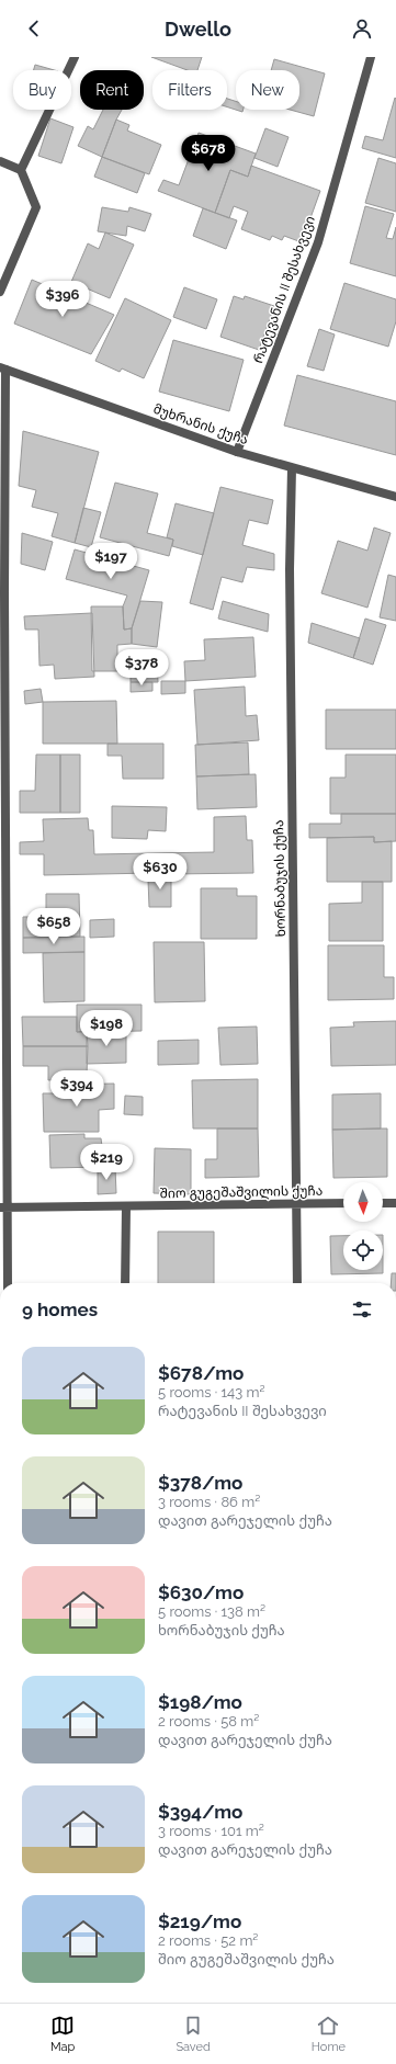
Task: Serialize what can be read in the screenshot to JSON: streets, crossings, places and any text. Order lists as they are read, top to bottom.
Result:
{
  "streets": {
    "street": [
      "რატევანის II შესახვევი",
      "მუხრანის ქუჩა",
      "ხორნაბუჯის ქუჩა",
      "შიო გუგეშაშვილის ქუჩა"
    ]
  },
  "crossings": [
    ["რატევანის II შესახვევი", "მუხრანის ქუჩა"],
    ["მუხრანის ქუჩა", "ხორნაბუჯის ქუჩა"],
    ["ხორნაბუჯის ქუჩა", "შიო გუგეშაშვილის ქუჩა"]
  ],
  "north": "bottom",
  "page": {
    "header": "Dwello",
    "chip": [
      "Buy",
      "Rent",
      "Filters",
      "New"
    ],
    "price": [
      "$678",
      "$396",
      "$197",
      "$378",
      "$630",
      "$658",
      "$198",
      "$394",
      "$219"
    ],
    "heading": "9 homes",
    "list": [
      {
        "name": "$678/mo",
        "note": "5 rooms · 143 m² · რატევანის II შესახვევი"
      },
      {
        "name": "$378/mo",
        "note": "3 rooms · 86 m² · დავით გარეჯელის ქუჩა"
      },
      {
        "name": "$630/mo",
        "note": "5 rooms · 138 m² · ხორნაბუჯის ქუჩა"
      },
      {
        "name": "$198/mo",
        "note": "2 rooms · 58 m² · დავით გარეჯელის ქუჩა"
      },
      {
        "name": "$394/mo",
        "note": "3 rooms · 101 m² · დავით გარეჯელის ქუჩა"
      },
      {
        "name": "$219/mo",
        "note": "2 rooms · 52 m² · შიო გუგეშაშვილის ქუჩა"
      }
    ],
    "tabs": ["Map", "Saved", "Home"]
  }
}
